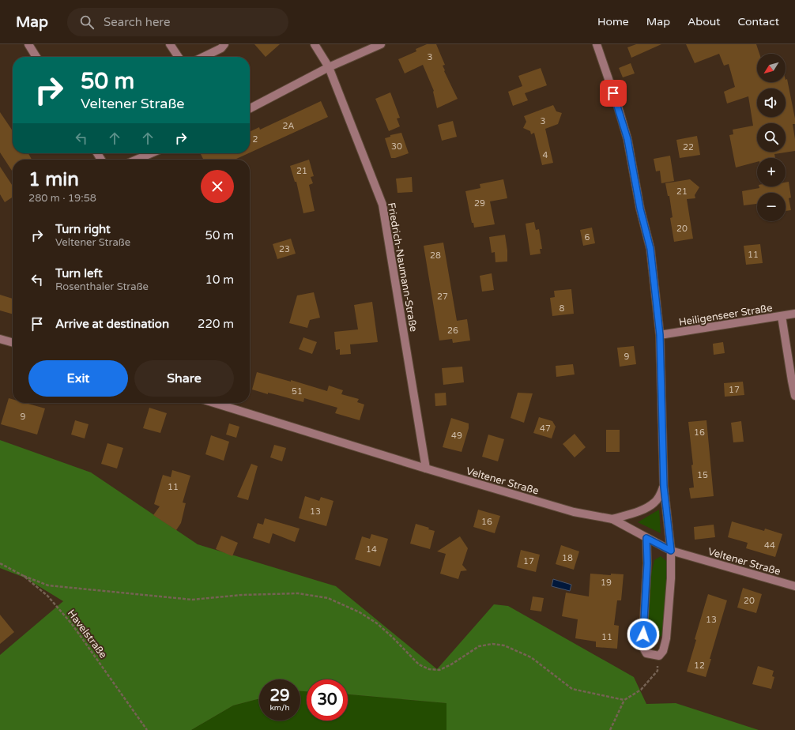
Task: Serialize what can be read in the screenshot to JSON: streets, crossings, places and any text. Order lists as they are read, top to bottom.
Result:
{
  "streets": {
    "street": ["Friedrich-Naumann-Straße", "Heiligenseer Straße", "Veltener Straße"],
    "path": ["Havelstraße"]
  },
  "crossings": [
    ["Friedrich-Naumann-Straße", "Veltener Straße"]
  ],
  "house_numbers": [
    "3",
    "3",
    "2A",
    "2",
    "30",
    "22",
    "4",
    "21",
    "21",
    "29",
    "20",
    "6",
    "23",
    "11",
    "28",
    "27",
    "8",
    "26",
    "9",
    "17",
    "51",
    "9",
    "47",
    "16",
    "49",
    "15",
    "11",
    "13",
    "16",
    "44",
    "14",
    "18",
    "17",
    "19",
    "20",
    "13",
    "11",
    "12"
  ],
  "north": "bottom left",
  "page": {
    "header": "Map",
    "search": "Search here",
    "nav": [
      "Home",
      "Map",
      "About",
      "Contact"
    ],
    "map_buttons": ["+", "−"],
    "turn": ["50 m", "Veltener Straße"],
    "heading": ["1 min", "280 m · 19:58"],
    "list": [
      {
        "name": "Turn right",
        "note": "Veltener Straße",
        "value": "50 m"
      },
      {
        "name": "Turn left",
        "note": "Rosenthaler Straße",
        "value": "10 m"
      },
      {
        "name": "Arrive at destination",
        "value": "220 m"
      }
    ],
    "buttons": ["Exit", "Share"],
    "speed": "29 km/h",
    "limit": "30"
  }
}
